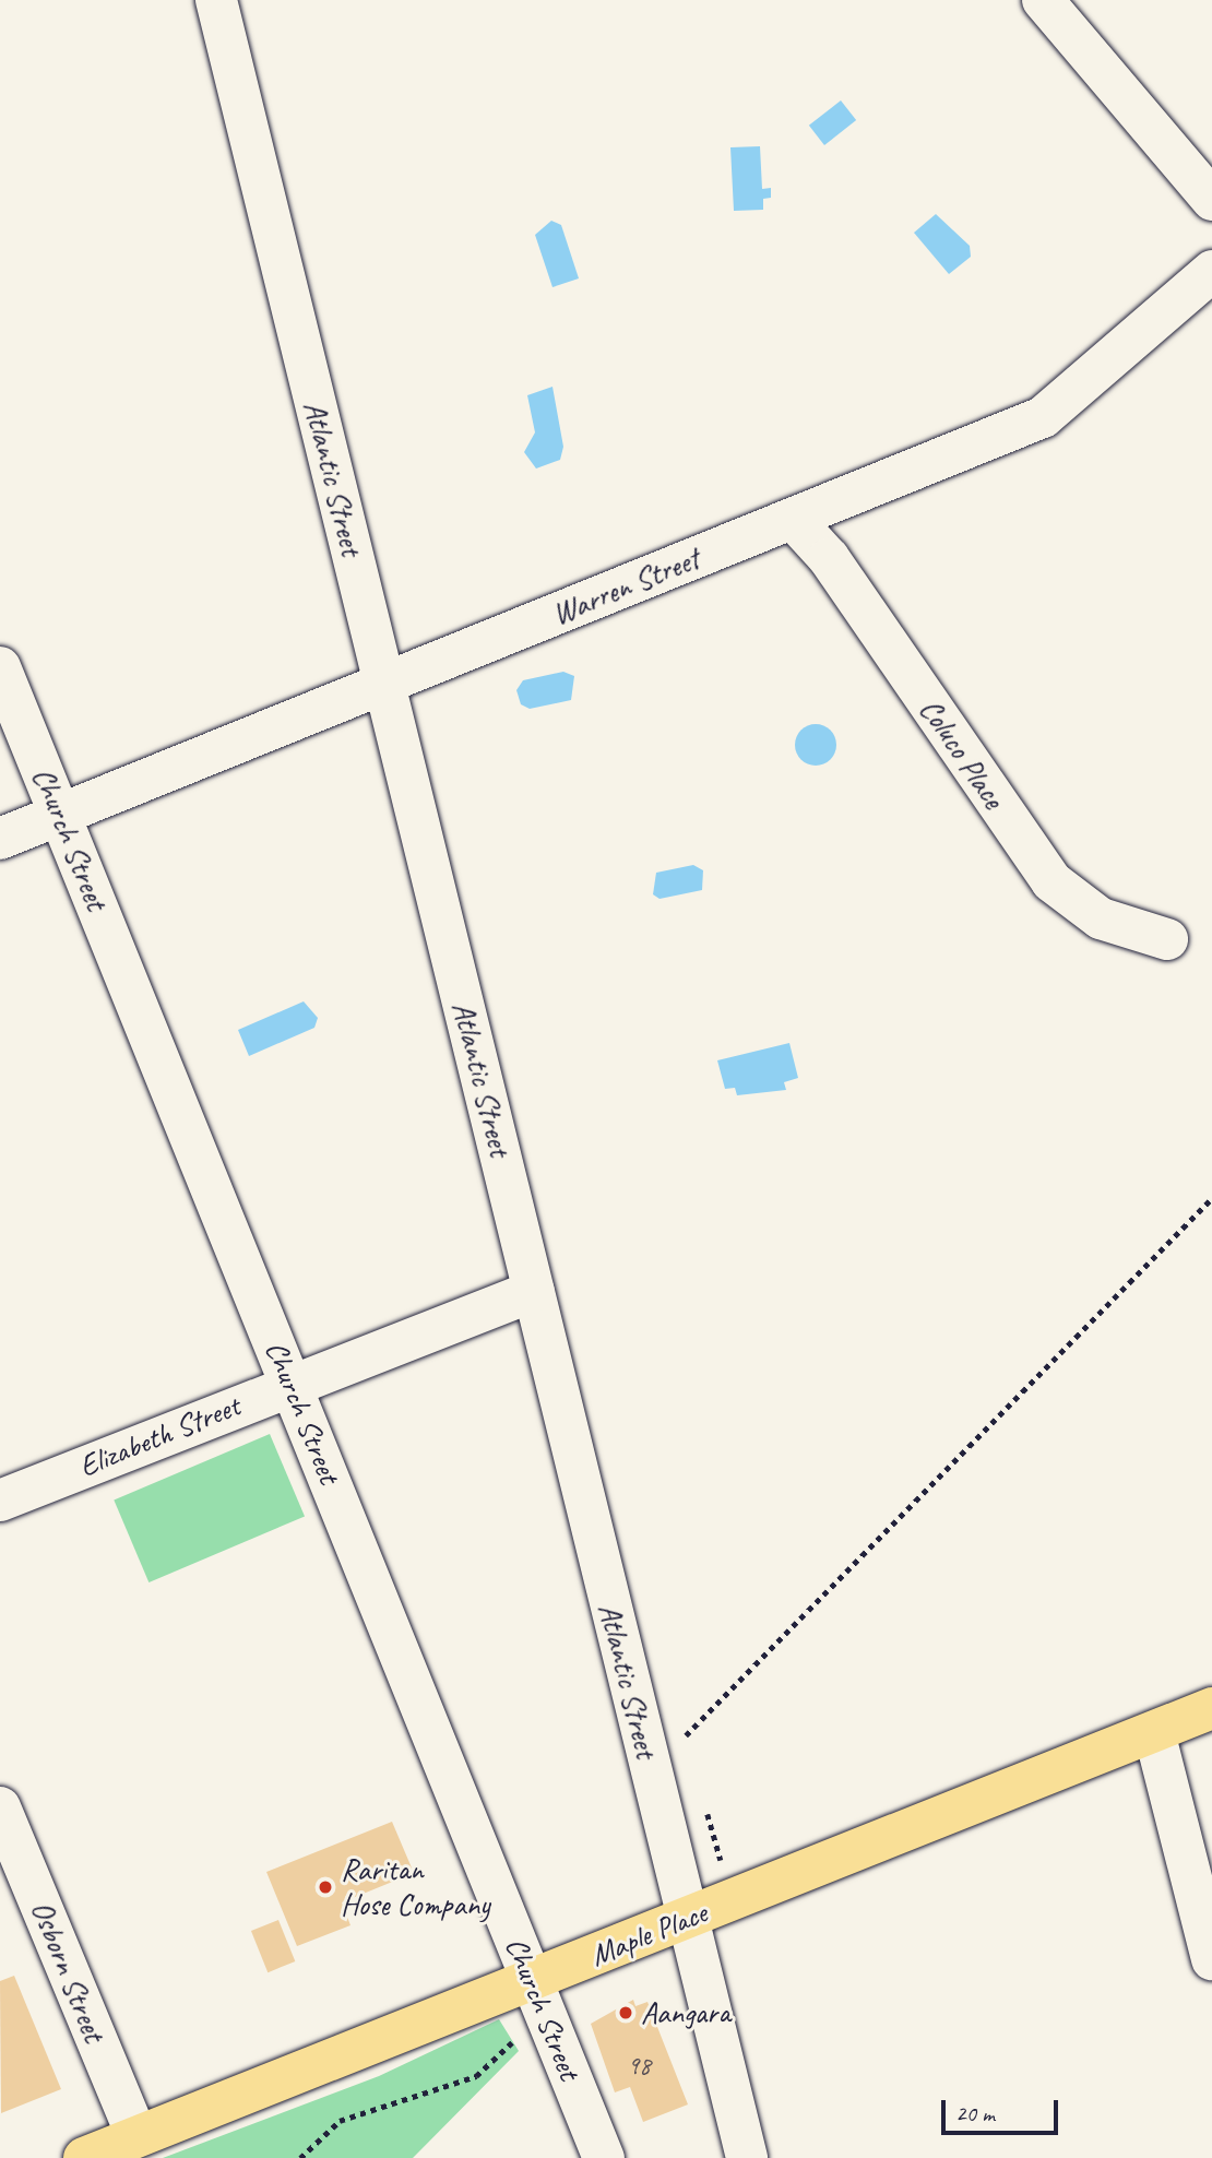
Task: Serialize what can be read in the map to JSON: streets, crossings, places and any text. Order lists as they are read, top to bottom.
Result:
{
  "streets": {
    "main road": ["Maple Place"],
    "street": [
      "Atlantic Street",
      "Warren Street",
      "Coluco Place",
      "Church Street",
      "Elizabeth Street",
      "Osborn Street"
    ]
  },
  "crossings": [
    ["Atlantic Street", "Warren Street"],
    ["Atlantic Street", "Elizabeth Street"],
    ["Atlantic Street", "Maple Place"],
    ["Warren Street", "Coluco Place"],
    ["Warren Street", "Church Street"],
    ["Church Street", "Elizabeth Street"],
    ["Church Street", "Maple Place"],
    ["Maple Place", "Osborn Street"]
  ],
  "places": ["Raritan Hose Company", "Aangara"],
  "house_numbers": ["98"],
  "scale_bar": "20 m"
}
